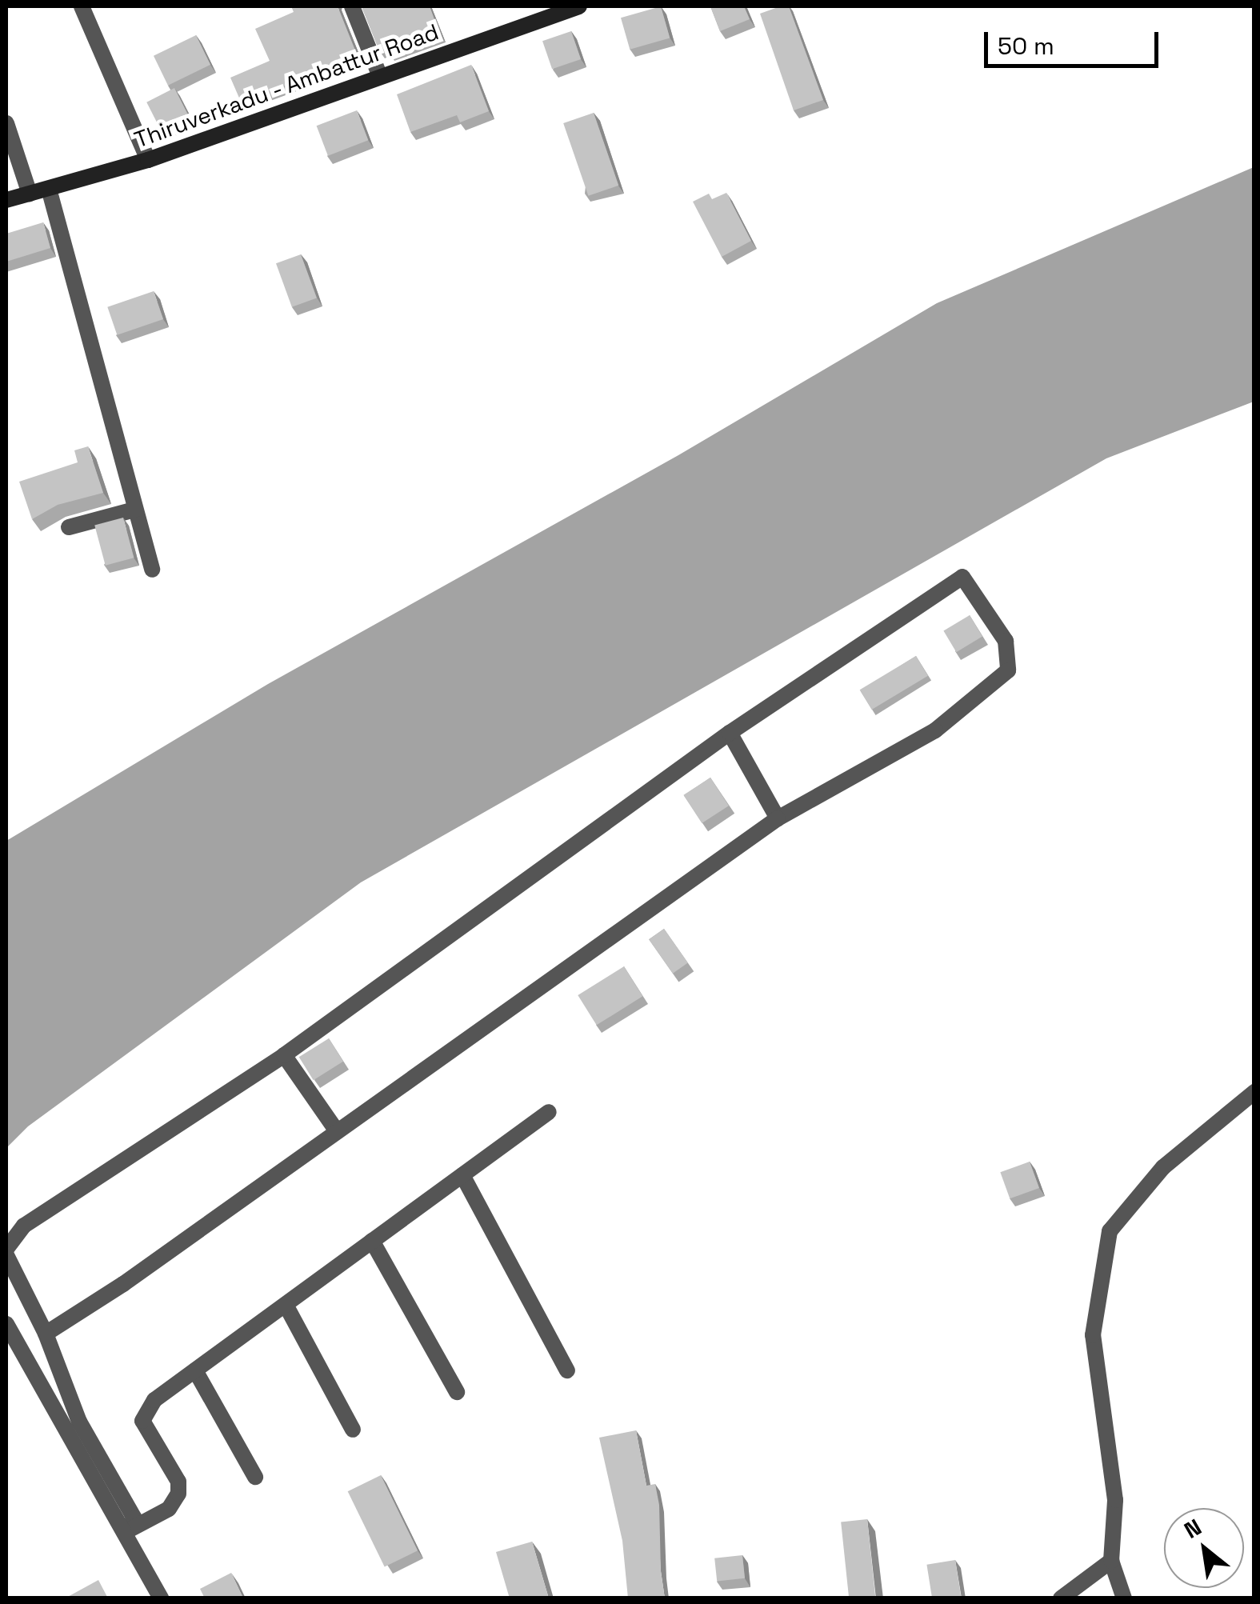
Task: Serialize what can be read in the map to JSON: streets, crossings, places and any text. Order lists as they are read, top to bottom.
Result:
{
  "streets": {
    "main road": ["Thiruverkadu - Ambattur Road"]
  },
  "scale_bar": "50 m",
  "north": "top left"
}
